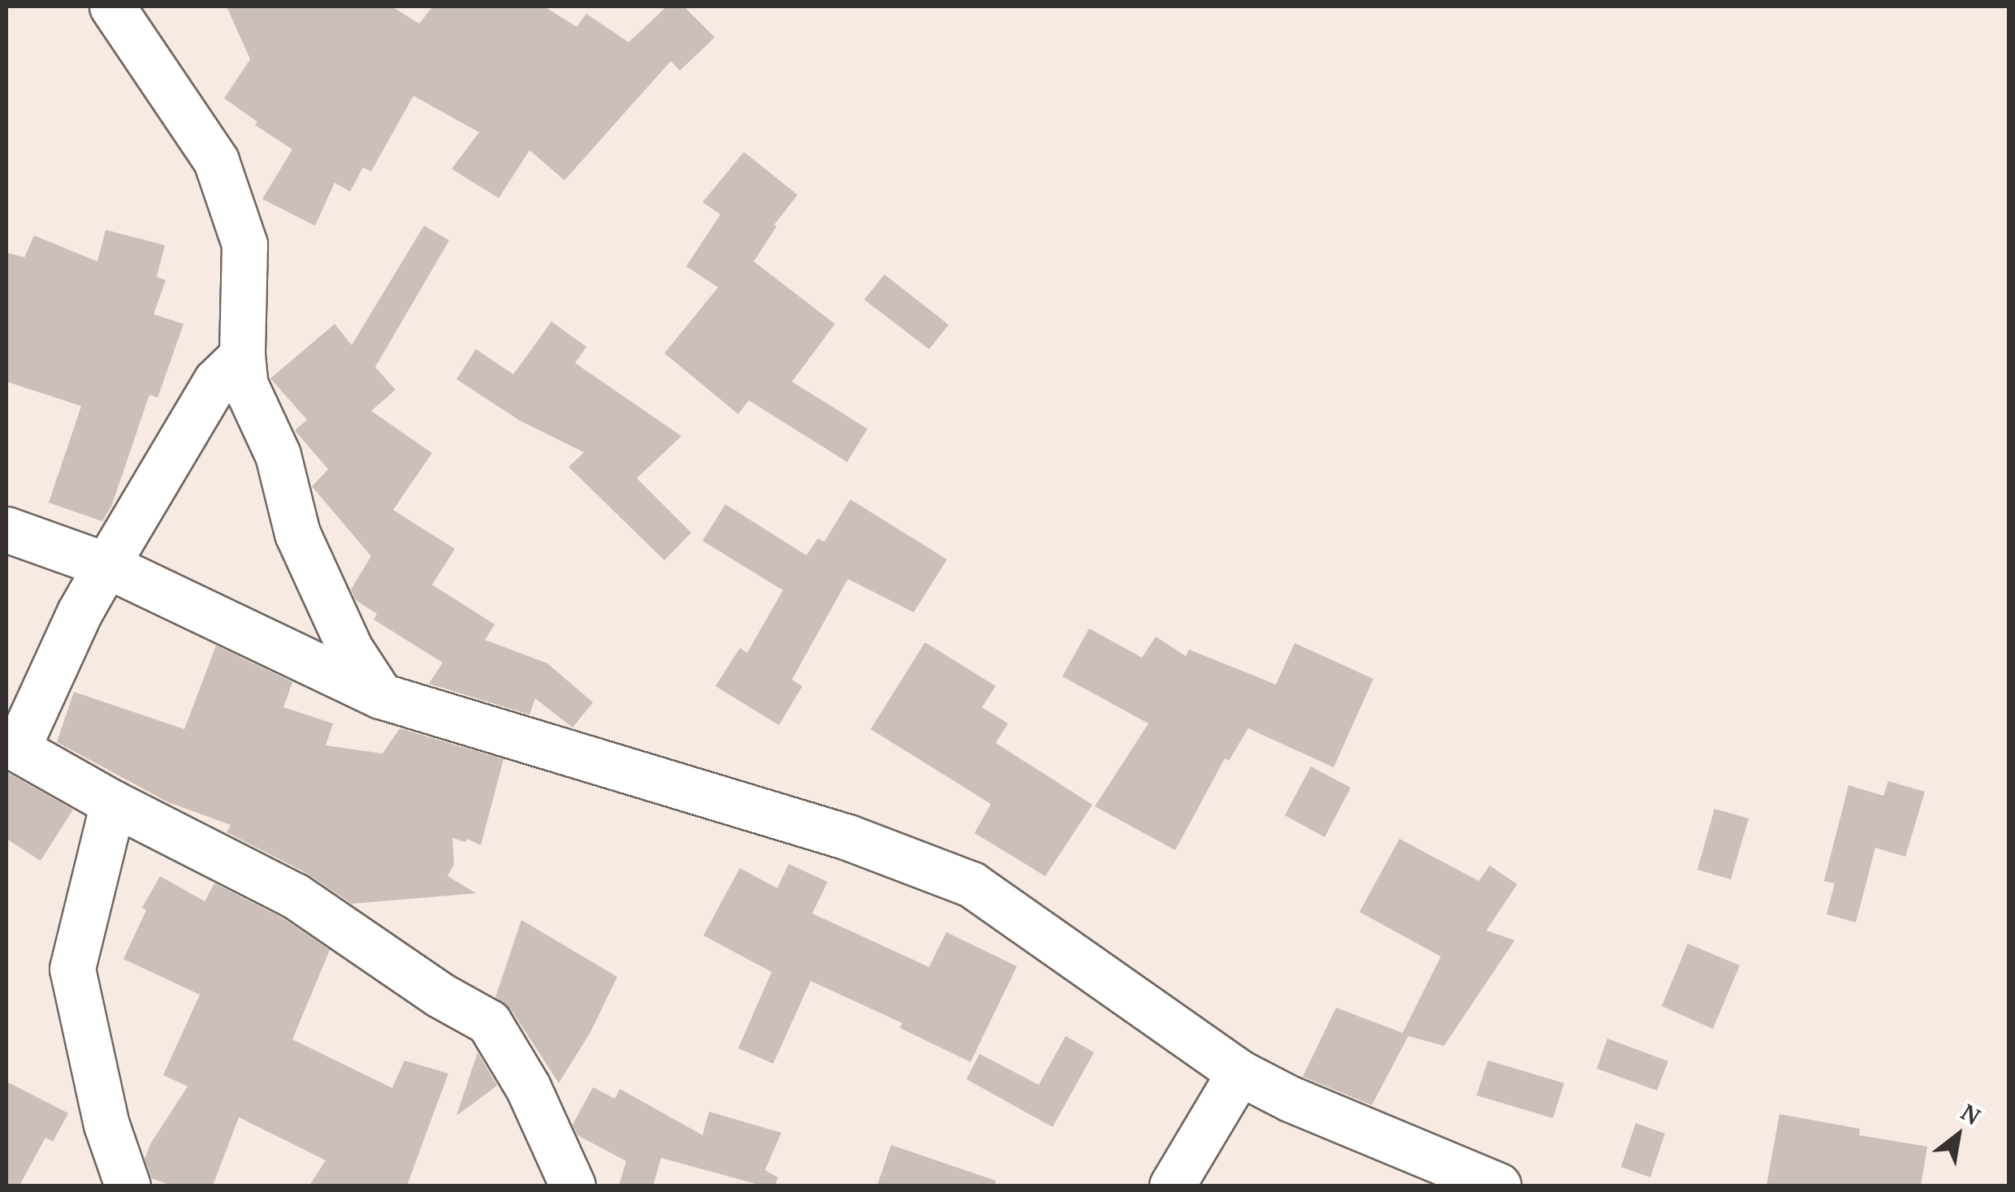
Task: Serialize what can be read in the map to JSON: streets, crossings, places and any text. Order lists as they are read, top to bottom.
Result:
{
  "north": "top right"
}
